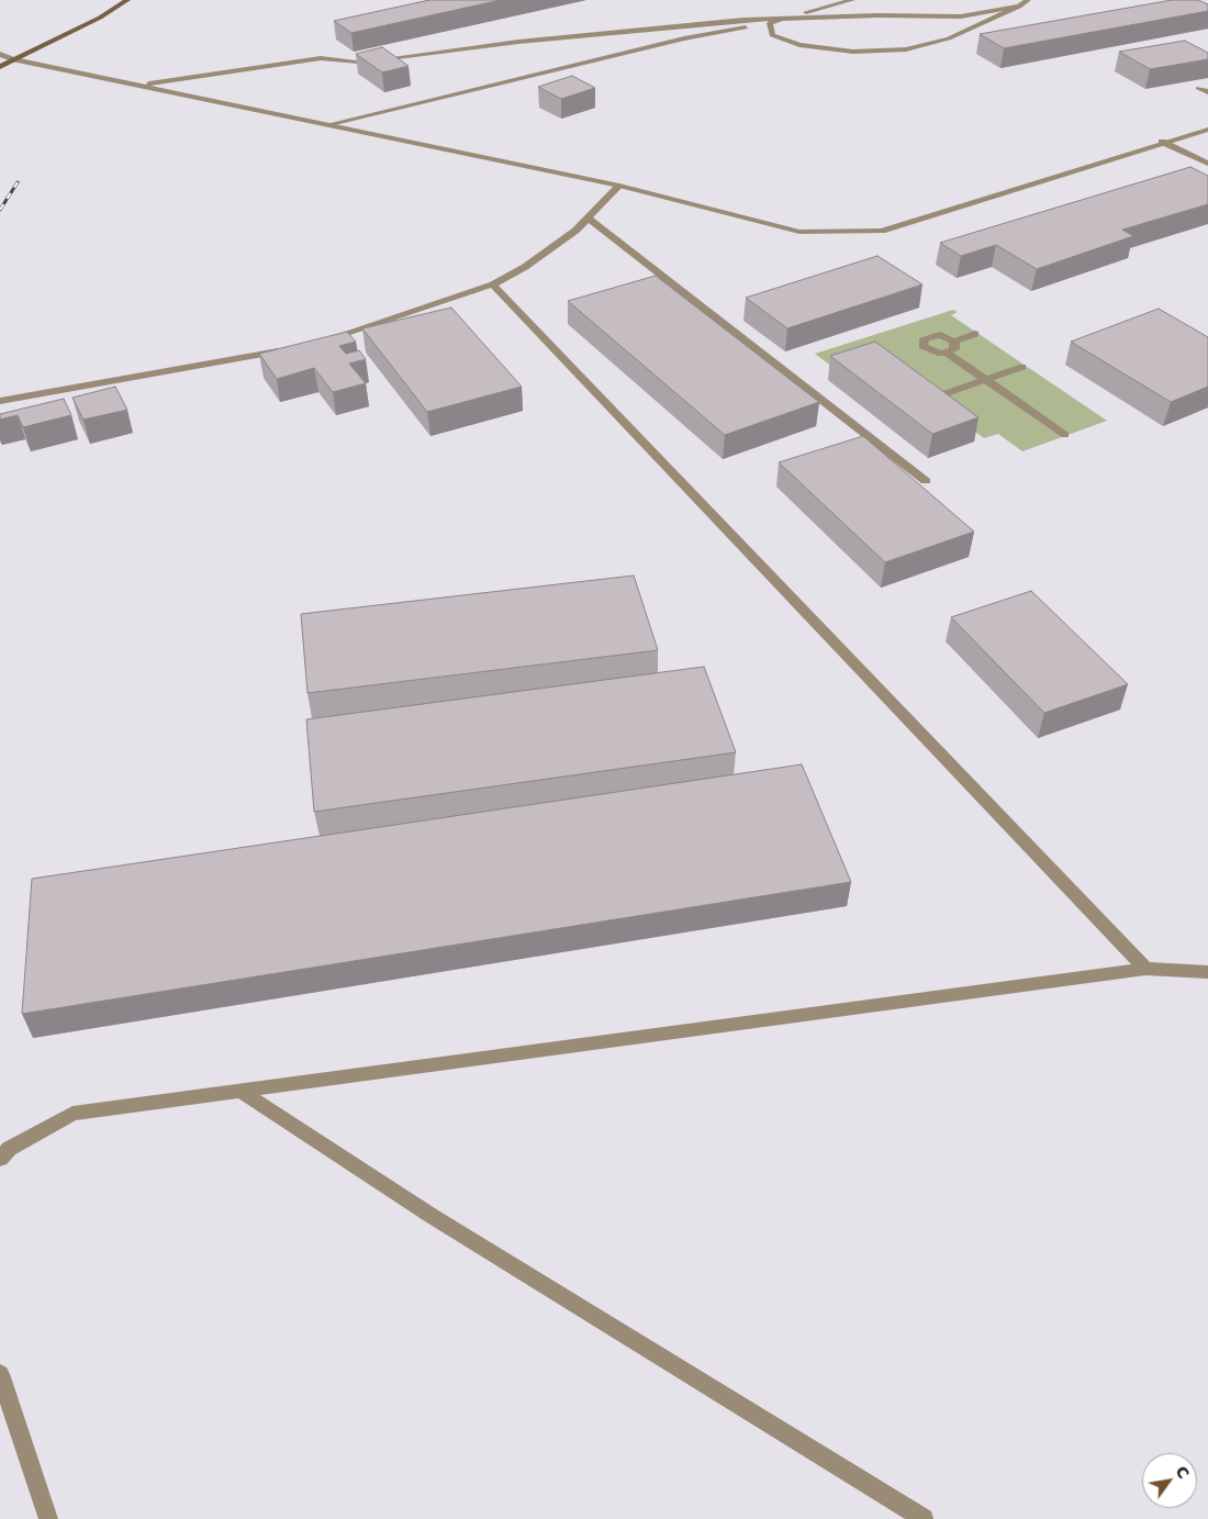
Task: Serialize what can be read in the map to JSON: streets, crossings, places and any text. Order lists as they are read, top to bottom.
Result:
{
  "north": "top right"
}
